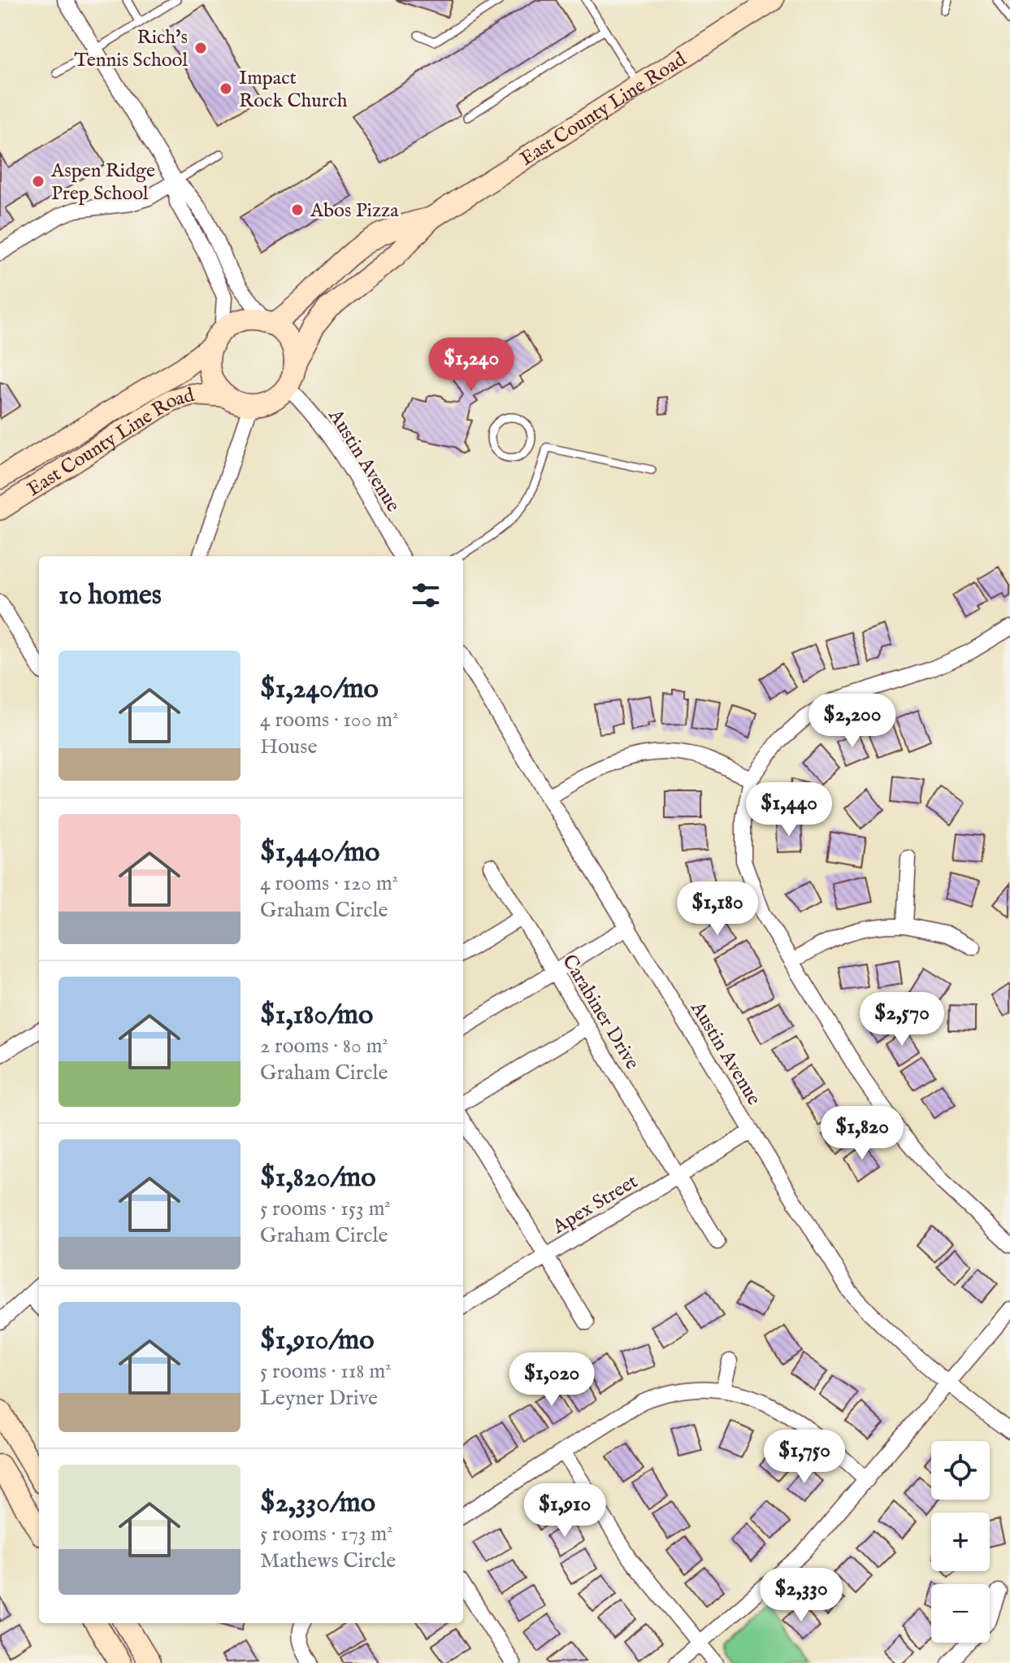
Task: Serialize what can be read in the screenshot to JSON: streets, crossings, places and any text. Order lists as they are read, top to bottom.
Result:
{
  "streets": {
    "main road": ["East County Line Road"],
    "street": ["Austin Avenue", "Carabiner Drive", "Apex Street"]
  },
  "crossings": [
    ["East County Line Road", "Austin Avenue"],
    ["Austin Avenue", "Apex Street"],
    ["Carabiner Drive", "Apex Street"]
  ],
  "places": [
    "Rich's Tennis School",
    "Impact Rock Church",
    "Aspen Ridge Prep School",
    "Abos Pizza"
  ],
  "page": {
    "price": [
      "$1,240",
      "$2,200",
      "$1,440",
      "$1,180",
      "$2,570",
      "$1,820",
      "$1,020",
      "$1,750",
      "$1,910",
      "$2,330"
    ],
    "heading": "10 homes",
    "list": [
      {
        "name": "$1,240/mo",
        "note": "4 rooms · 100 m² · House"
      },
      {
        "name": "$1,440/mo",
        "note": "4 rooms · 120 m² · Graham Circle"
      },
      {
        "name": "$1,180/mo",
        "note": "2 rooms · 80 m² · Graham Circle"
      },
      {
        "name": "$1,820/mo",
        "note": "5 rooms · 153 m² · Graham Circle"
      },
      {
        "name": "$1,910/mo",
        "note": "5 rooms · 118 m² · Leyner Drive"
      },
      {
        "name": "$2,330/mo",
        "note": "5 rooms · 173 m² · Mathews Circle"
      }
    ],
    "map_buttons": ["+", "−"]
  }
}
